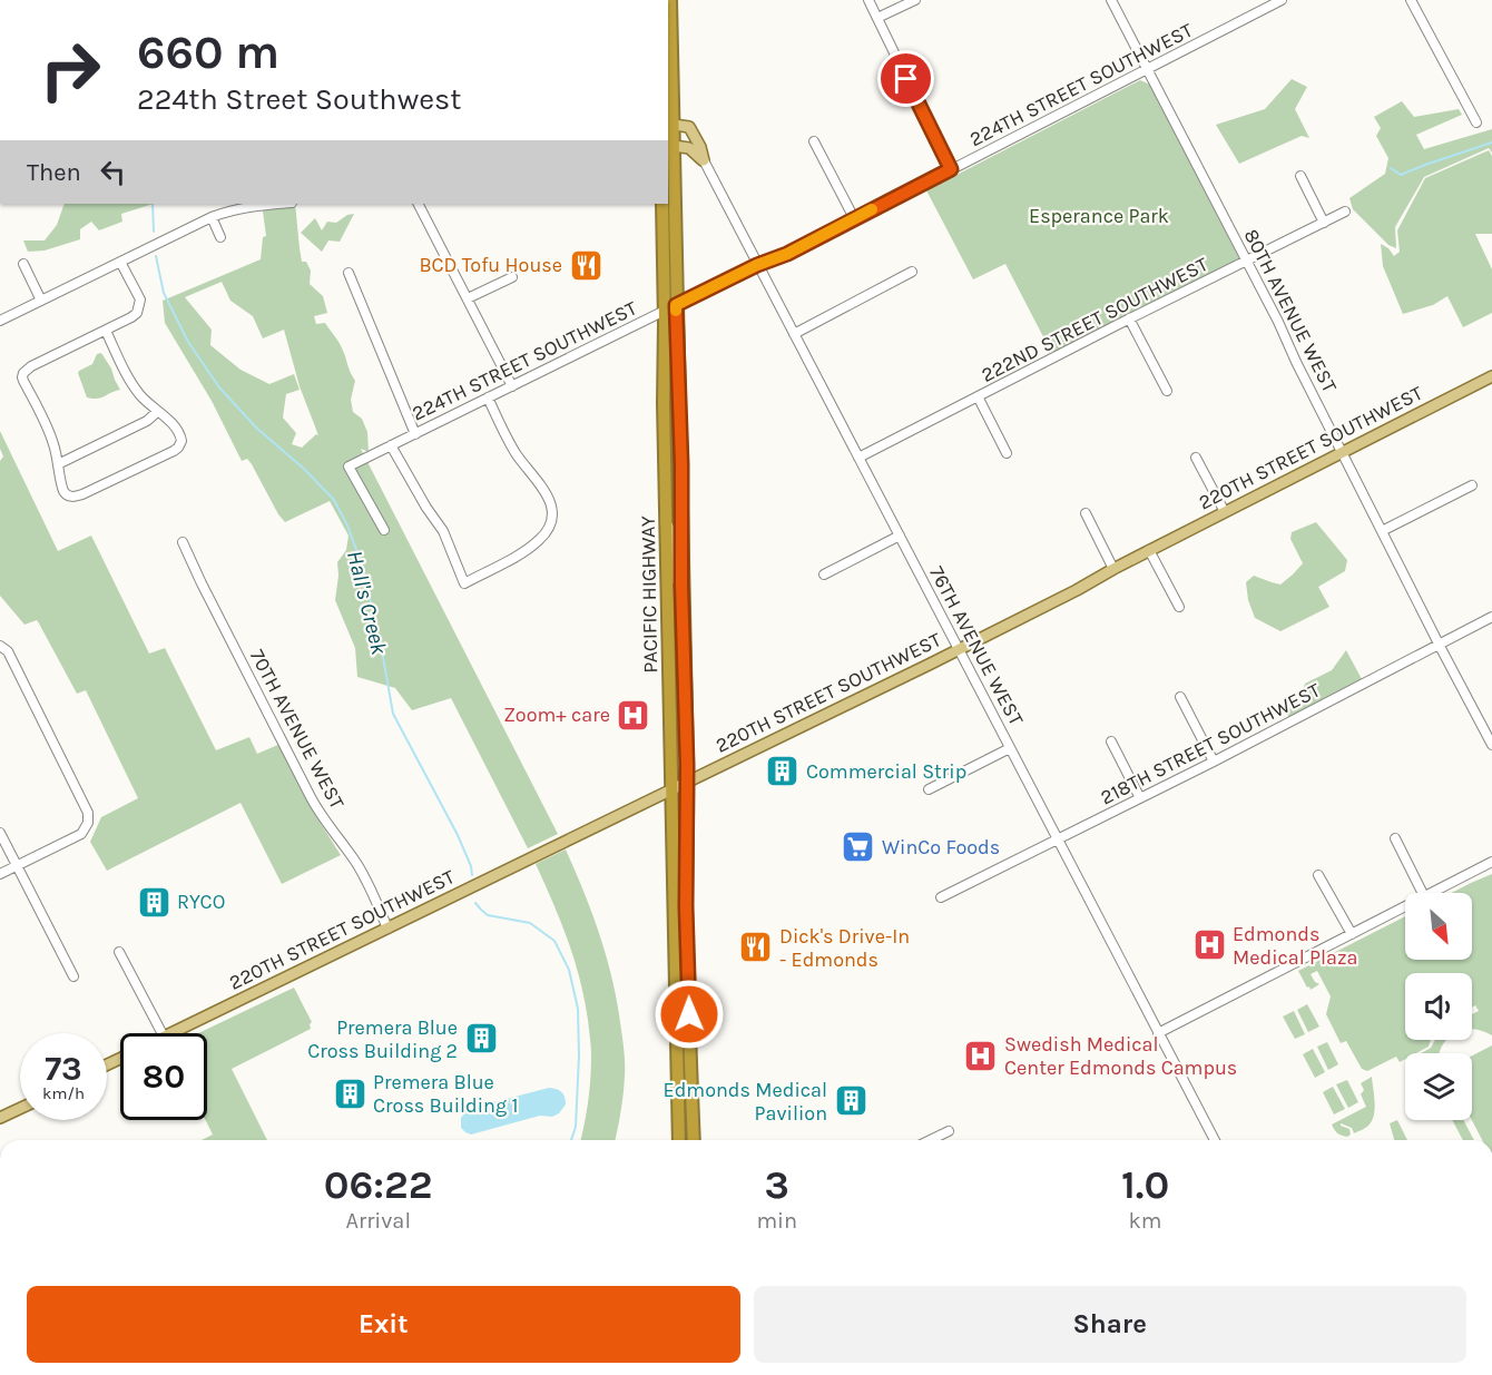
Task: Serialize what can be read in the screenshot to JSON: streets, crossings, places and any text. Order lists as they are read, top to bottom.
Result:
{
  "streets": {
    "highway": ["PACIFIC HIGHWAY"],
    "main road": ["220TH STREET SOUTHWEST"],
    "street": [
      "224TH STREET SOUTHWEST",
      "80TH AVENUE WEST",
      "222ND STREET SOUTHWEST",
      "76TH AVENUE WEST",
      "70TH AVENUE WEST",
      "218TH STREET SOUTHWEST"
    ]
  },
  "crossings": [
    ["224TH STREET SOUTHWEST", "80TH AVENUE WEST"],
    ["224TH STREET SOUTHWEST", "PACIFIC HIGHWAY"],
    ["224TH STREET SOUTHWEST", "76TH AVENUE WEST"],
    ["80TH AVENUE WEST", "222ND STREET SOUTHWEST"],
    ["80TH AVENUE WEST", "220TH STREET SOUTHWEST"],
    ["80TH AVENUE WEST", "218TH STREET SOUTHWEST"],
    ["222ND STREET SOUTHWEST", "76TH AVENUE WEST"],
    ["220TH STREET SOUTHWEST", "PACIFIC HIGHWAY"],
    ["220TH STREET SOUTHWEST", "76TH AVENUE WEST"],
    ["220TH STREET SOUTHWEST", "70TH AVENUE WEST"],
    ["76TH AVENUE WEST", "218TH STREET SOUTHWEST"]
  ],
  "water": ["Hall's Creek"],
  "parks": ["Esperance Park"],
  "places": {
    "restaurant": ["BCD Tofu House", "Dick's Drive-In - Edmonds"],
    "hospital": ["Zoom+ care", "Edmonds Medical Plaza", "Swedish Medical Center Edmonds Campus"],
    "building": [
      "Commercial Strip",
      "RYCO",
      "Premera Blue Cross Building 2",
      "Premera Blue Cross Building 1",
      "Edmonds Medical Pavilion"
    ],
    "supermarket": ["WinCo Foods"]
  },
  "north": "bottom right",
  "page": {
    "turn": ["660 m", "224th Street Southwest"],
    "then": "Then",
    "speed": "73 km/h",
    "limit": "80",
    "eta": [
      "06:22",
      "Arrival",
      "3",
      "min",
      "1.0",
      "km"
    ],
    "buttons": ["Exit", "Share"]
  }
}
